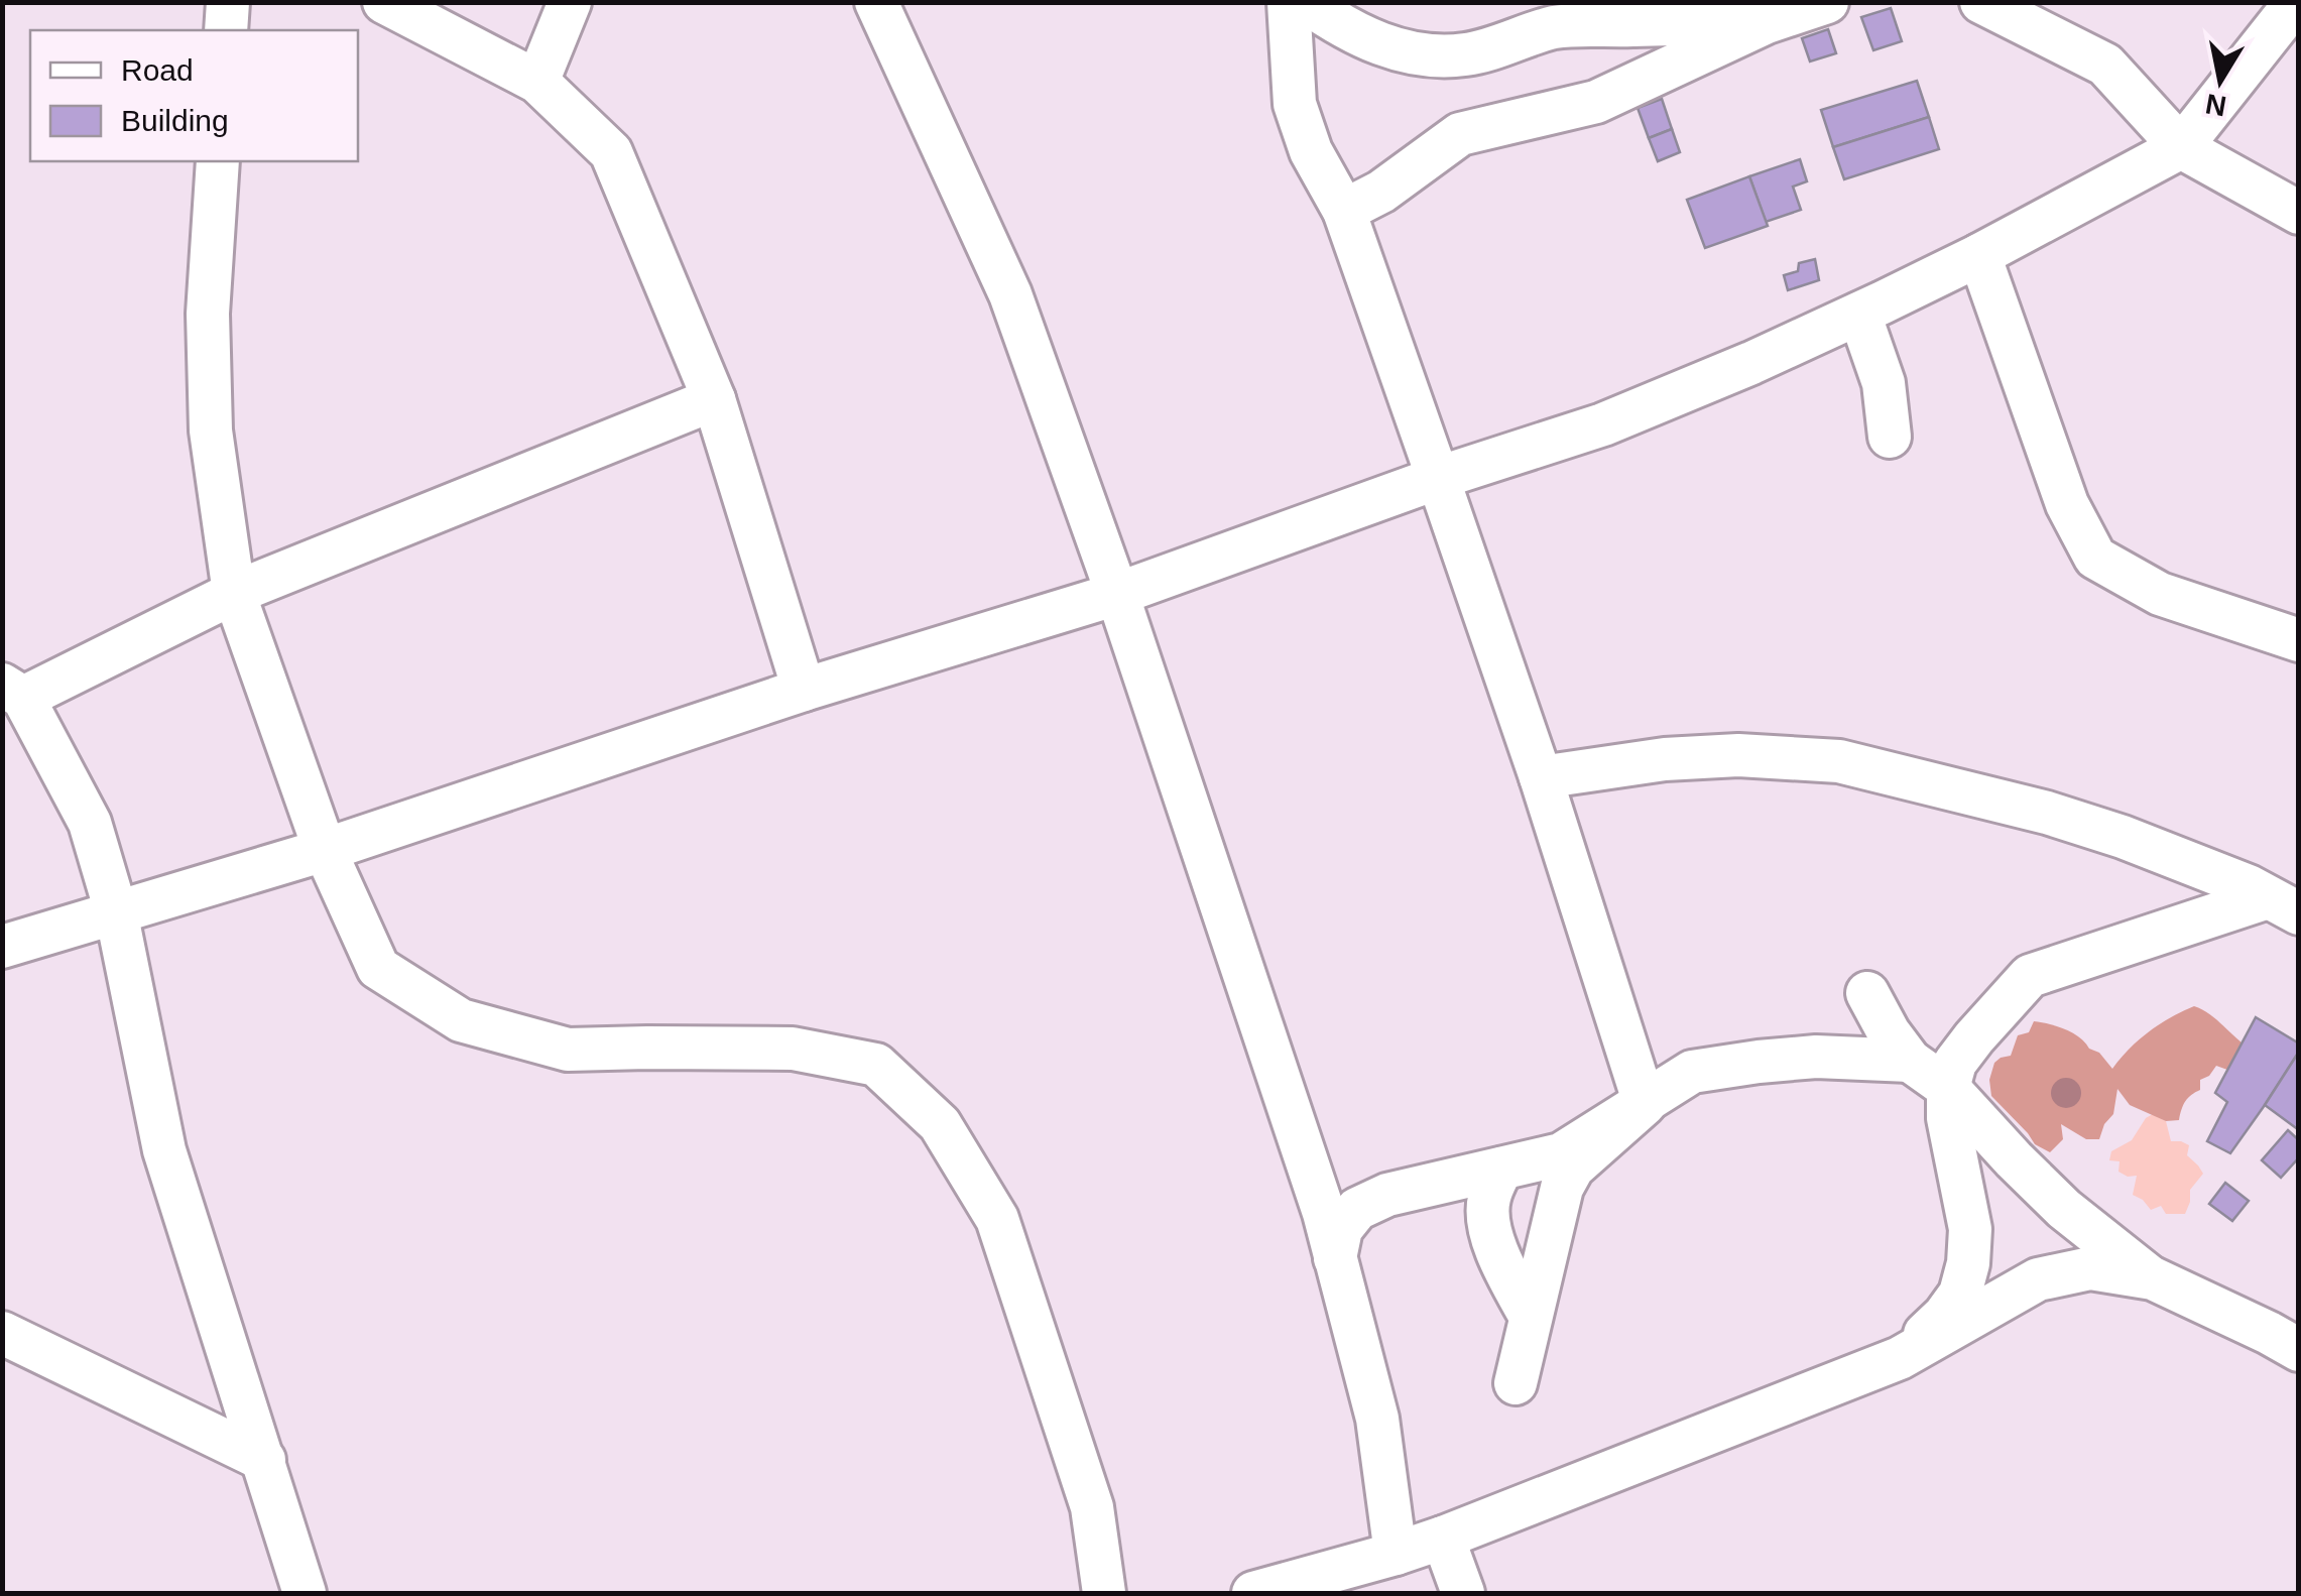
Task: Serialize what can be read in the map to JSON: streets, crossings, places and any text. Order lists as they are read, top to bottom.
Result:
{
  "legend": ["Road", "Building"],
  "north": "bottom"
}
